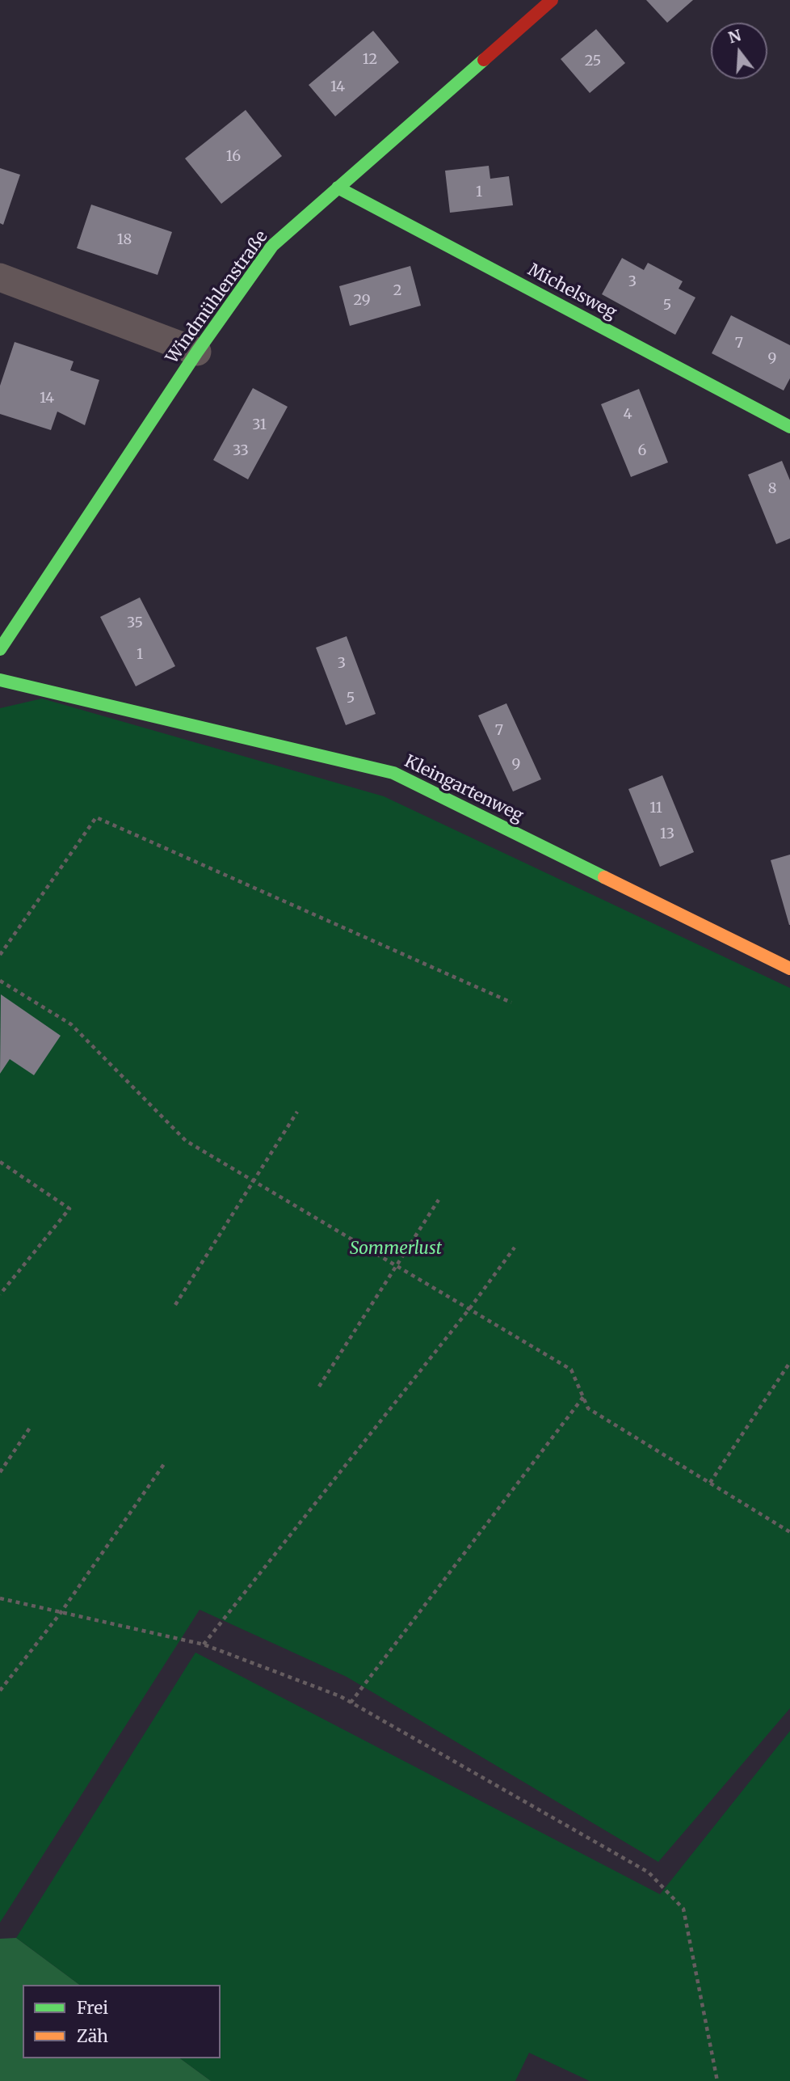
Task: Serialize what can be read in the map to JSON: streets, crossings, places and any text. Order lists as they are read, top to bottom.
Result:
{
  "streets": {
    "street": ["Michelsweg", "Windmühlenstraße", "Kleingartenweg"]
  },
  "crossings": [
    ["Michelsweg", "Windmühlenstraße"]
  ],
  "parks": ["Sommerlust"],
  "house_numbers": [
    "12",
    "25",
    "14",
    "16",
    "1",
    "18",
    "3",
    "2",
    "29",
    "5",
    "7",
    "9",
    "14",
    "4",
    "31",
    "33",
    "6",
    "8",
    "35",
    "1",
    "3",
    "5",
    "7",
    "9",
    "11",
    "13"
  ],
  "legend": ["Frei", "Zäh"],
  "north": "top"
}
